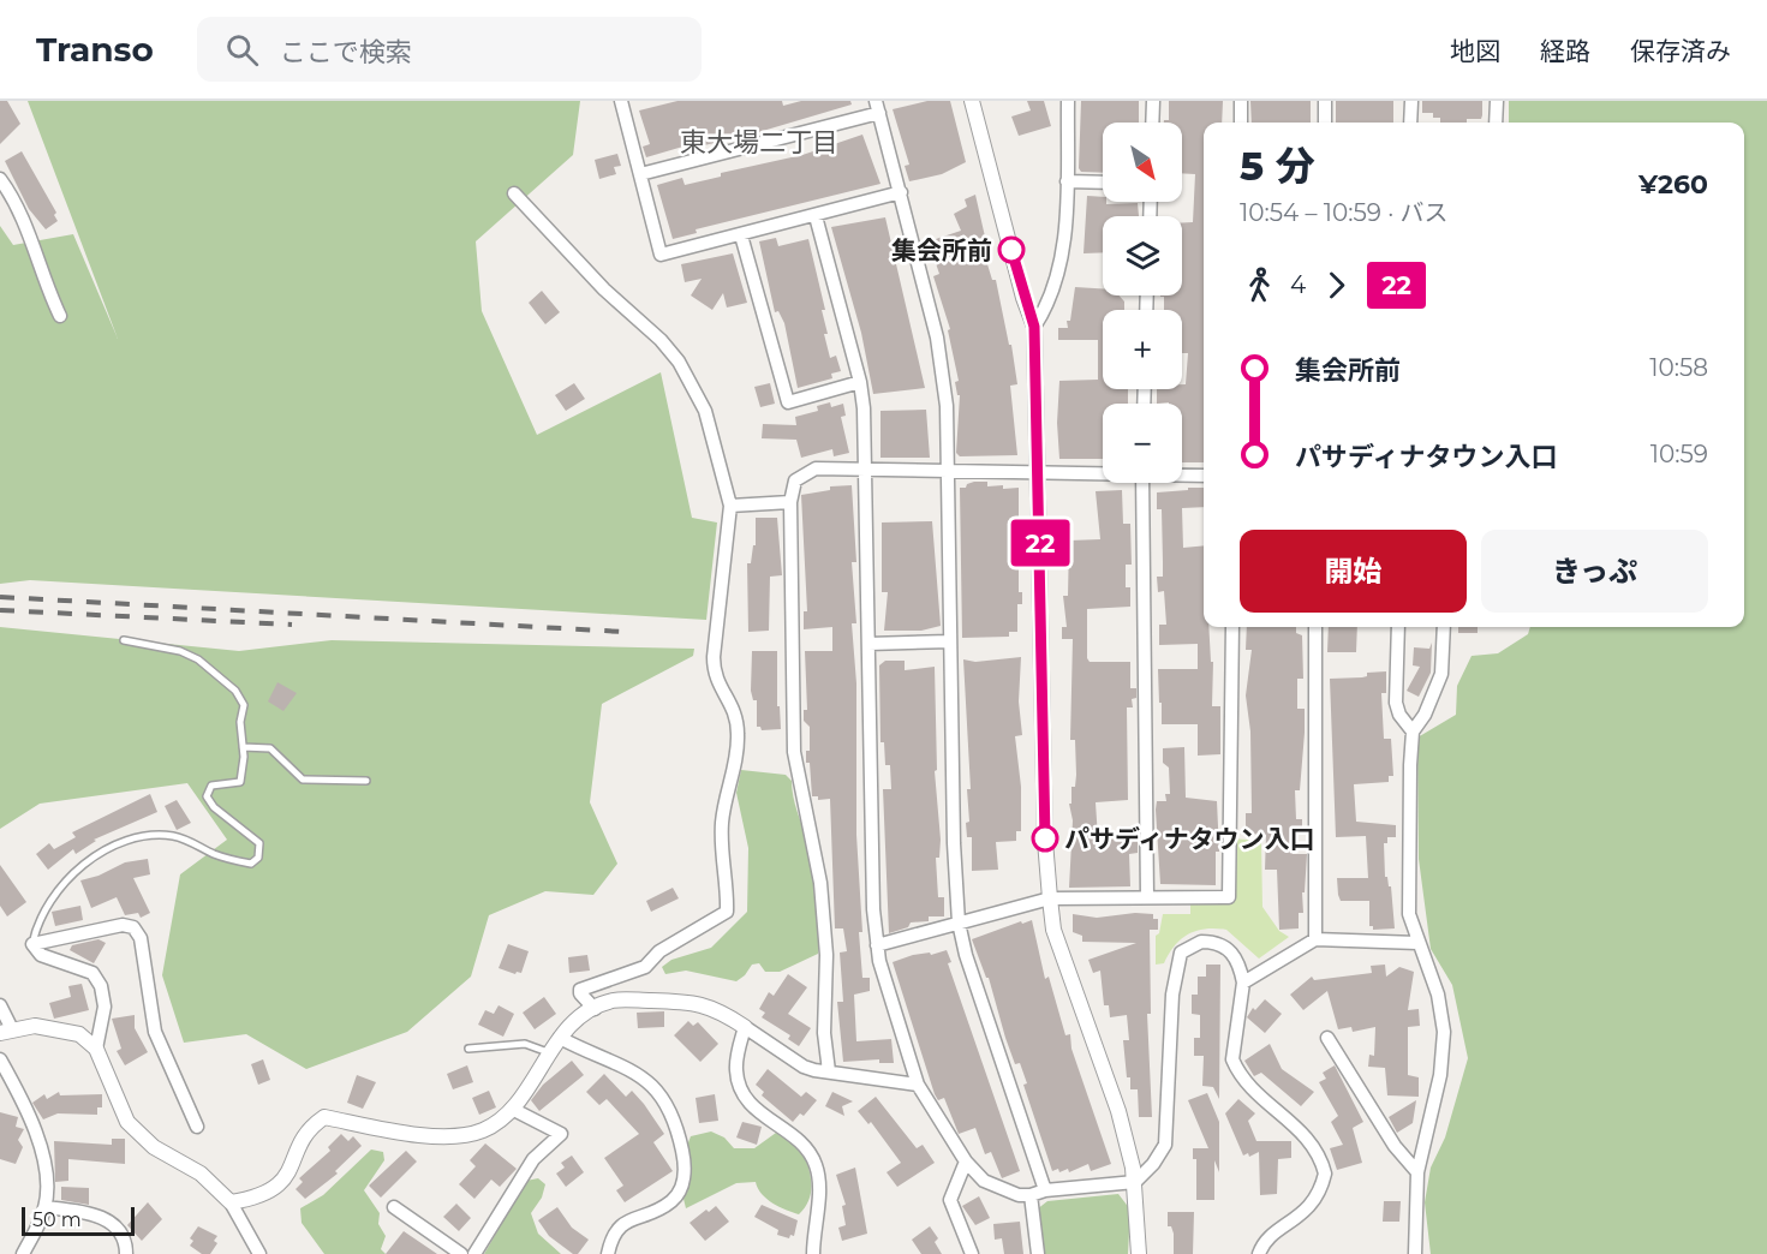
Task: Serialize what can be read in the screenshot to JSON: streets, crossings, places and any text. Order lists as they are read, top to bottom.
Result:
{
  "districts": ["東大場二丁目"],
  "places": ["集会所前", "パサディナタウン入口"],
  "lines": ["bus line 22"],
  "scale_bar": "50 m",
  "north": "bottom right",
  "page": {
    "header": "Transo",
    "search": "ここで検索",
    "nav": ["地図", "経路", "保存済み"],
    "on_map": "22",
    "map_buttons": ["+", "−"],
    "heading": ["5 分", "10:54 – 10:59 · バス", "¥260"],
    "legs": ["4", "22"],
    "list": [
      {
        "name": "集会所前",
        "value": "10:58"
      },
      {
        "name": "パサディナタウン入口",
        "value": "10:59"
      }
    ],
    "buttons": ["開始", "きっぷ"],
    "scale": "50 m"
  }
}
